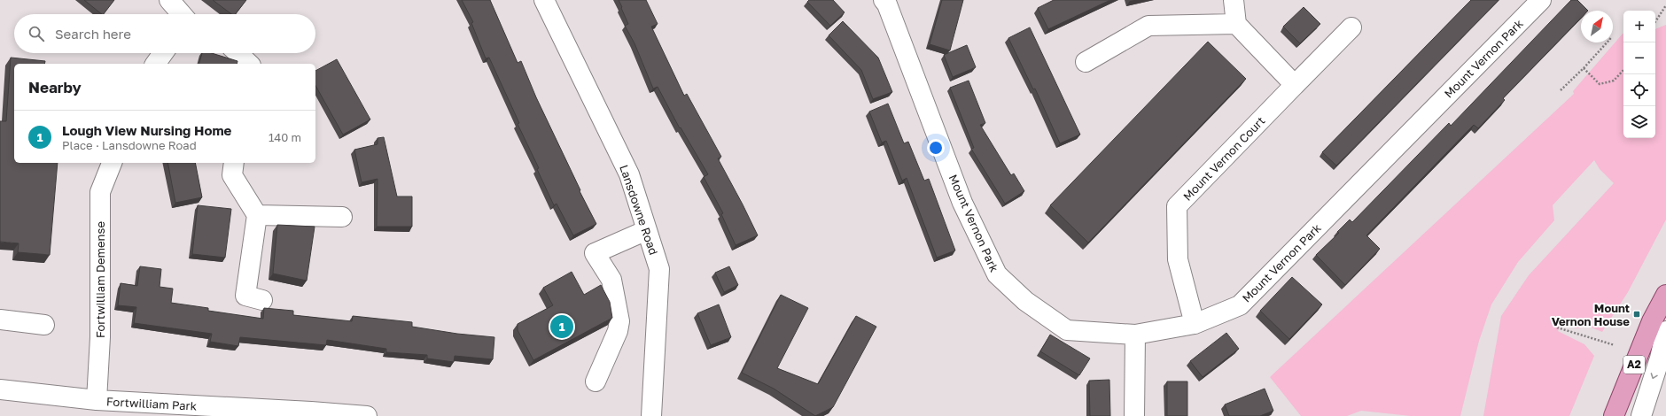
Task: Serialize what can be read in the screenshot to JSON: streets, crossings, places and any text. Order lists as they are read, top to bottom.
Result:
{
  "streets": {
    "main road": ["A2"],
    "street": [
      "Mount Vernon Park",
      "Mount Vernon Court",
      "Lansdowne Road",
      "Fortwilliam Demense",
      "Fortwilliam Park"
    ]
  },
  "crossings": [
    ["Mount Vernon Park", "Mount Vernon Court"],
    ["Fortwilliam Demense", "Fortwilliam Park"]
  ],
  "places": {
    "transit": ["Mount Vernon House"]
  },
  "north": "top right",
  "page": {
    "map_buttons": ["+", "−"],
    "search": "Search here",
    "heading": "Nearby",
    "list": [
      {
        "mark": "1",
        "name": "Lough View Nursing Home",
        "note": "Place · Lansdowne Road",
        "value": "140 m"
      }
    ],
    "pins": "1"
  }
}
